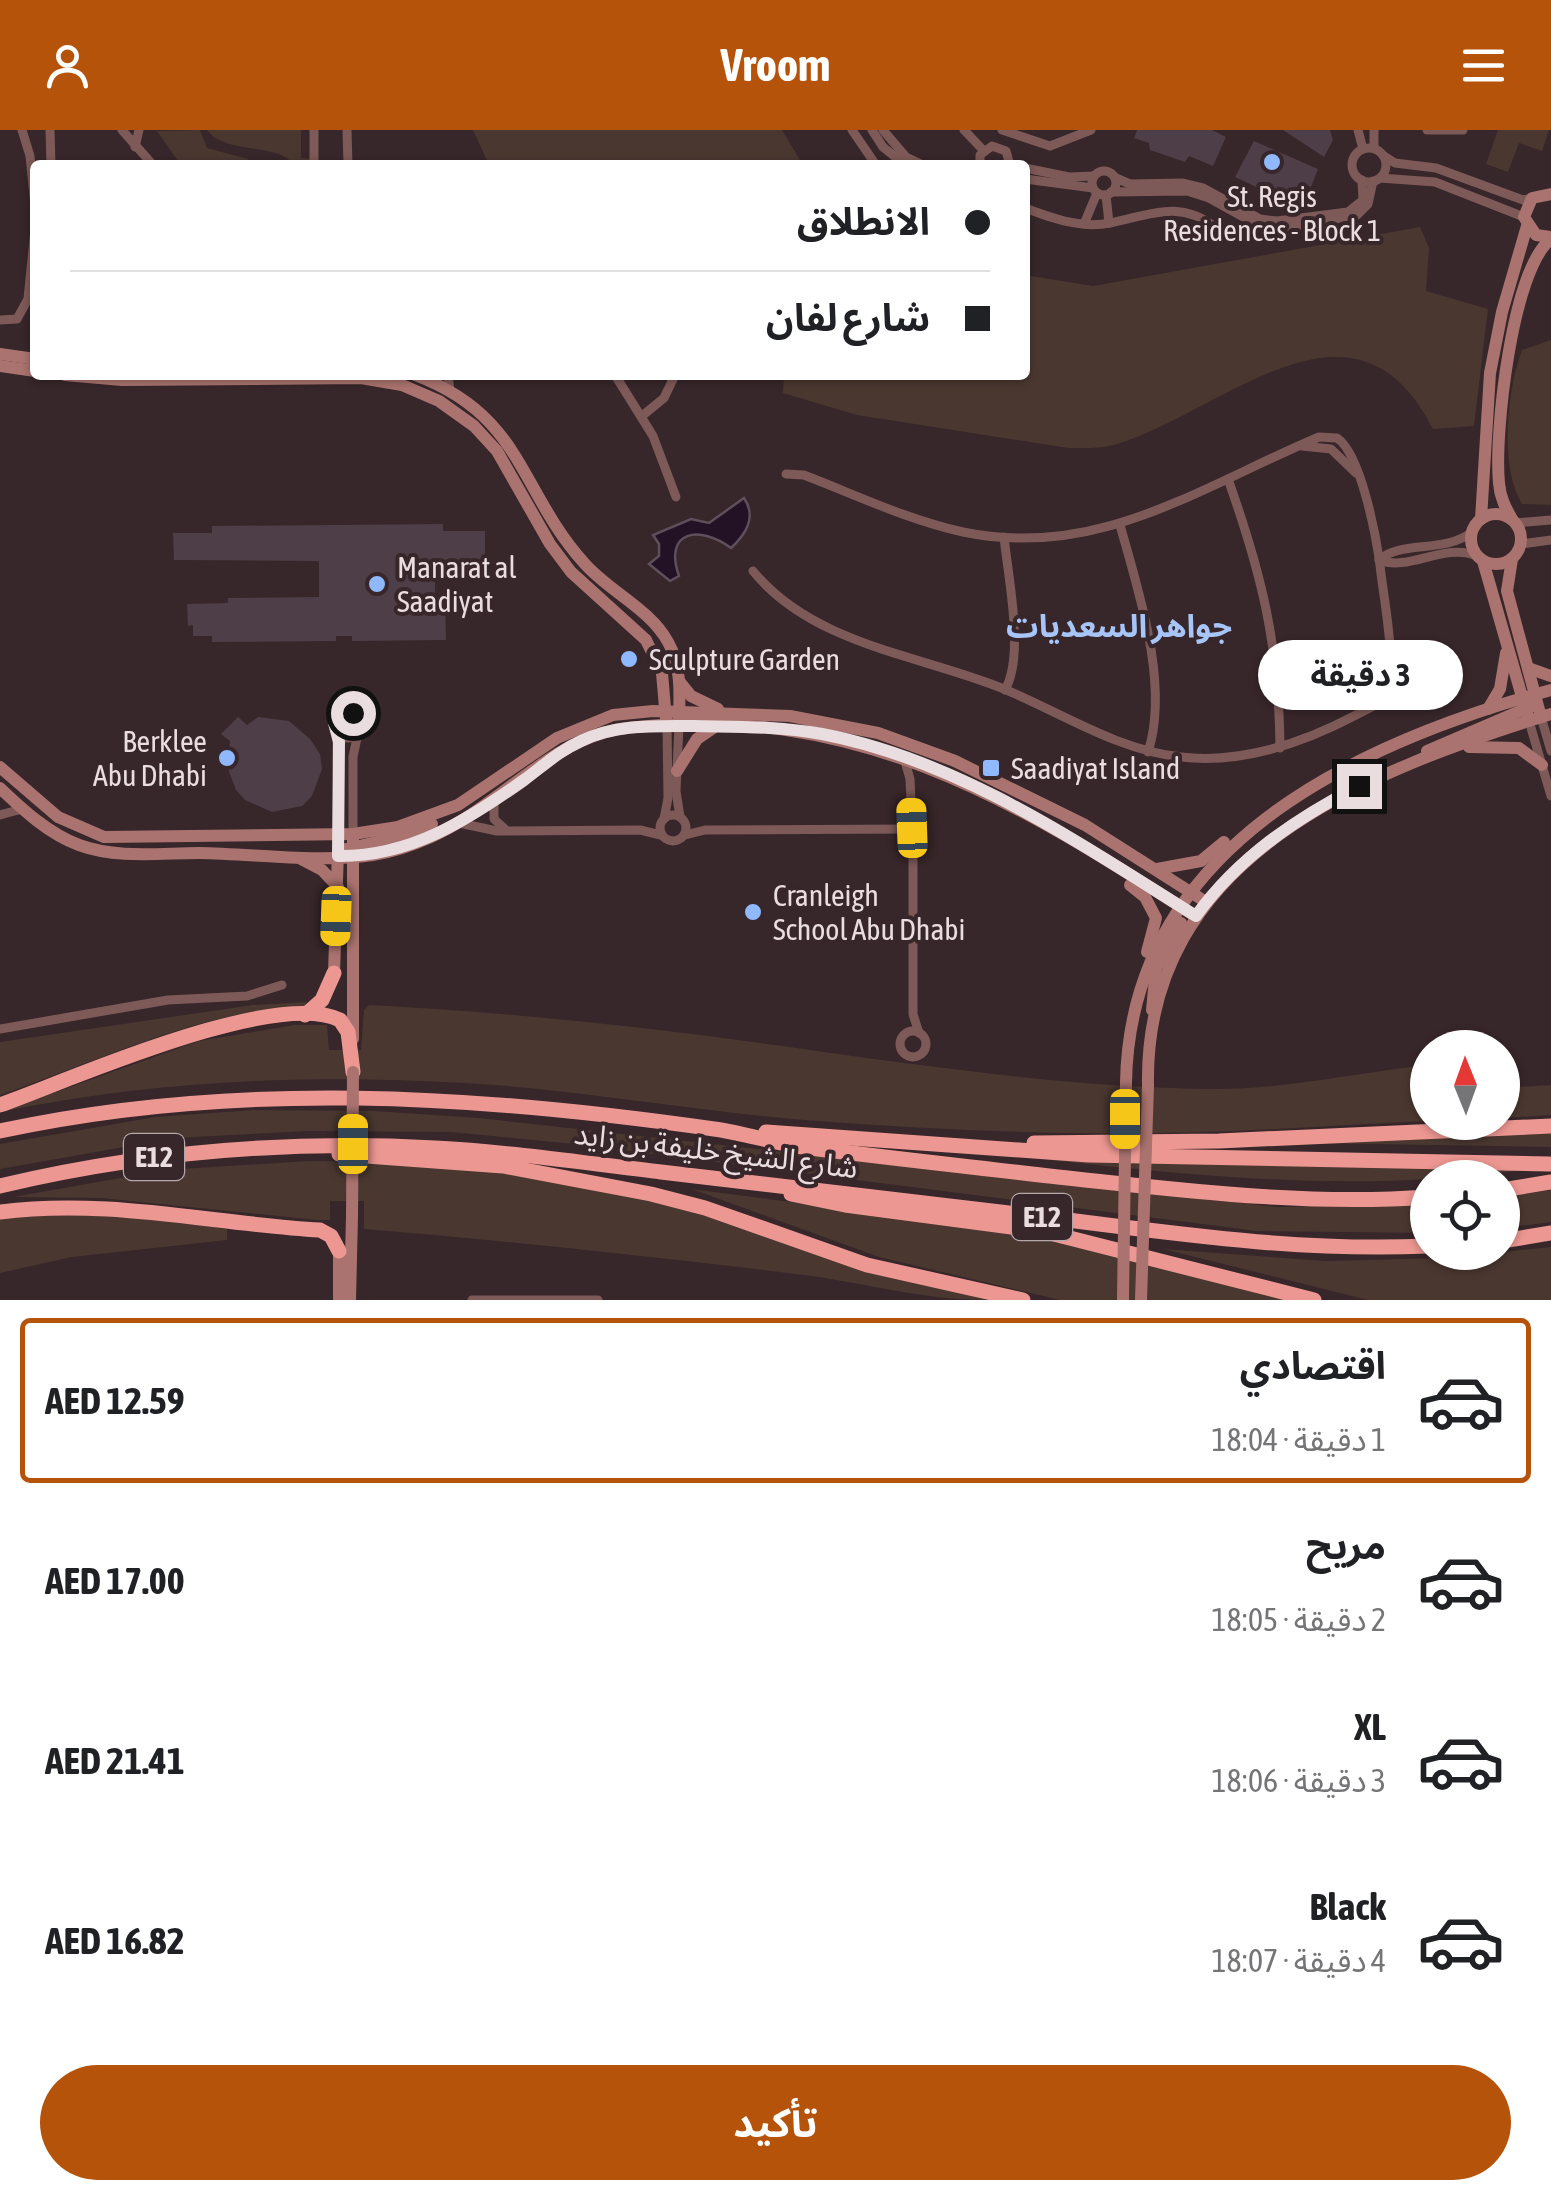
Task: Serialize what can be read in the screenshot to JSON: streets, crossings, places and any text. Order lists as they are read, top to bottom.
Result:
{
  "streets": {
    "highway": ["شارع الشيخ خليفة بن زايد", "E12"]
  },
  "districts": ["جواهر السعديات"],
  "places": {
    "other": [
      "St. Regis Residences - Block 1",
      "Manarat al Saadiyat",
      "Sculpture Garden",
      "Berklee Abu Dhabi",
      "Cranleigh School Abu Dhabi"
    ],
    "transit": ["Saadiyat Island"]
  },
  "north": "top",
  "page": {
    "header": "Vroom",
    "banner": ["الانطلاق", "شارع لفان"],
    "bubble": "3 دقيقة",
    "list": [
      {
        "name": "اقتصادي",
        "note": "1 دقيقة · 18:04",
        "value": "AED 12.59"
      },
      {
        "name": "مريح",
        "note": "2 دقيقة · 18:05",
        "value": "AED 17.00"
      },
      {
        "name": "XL",
        "note": "3 دقيقة · 18:06",
        "value": "AED 21.41"
      },
      {
        "name": "Black",
        "note": "4 دقيقة · 18:07",
        "value": "AED 16.82"
      }
    ],
    "buttons": "تأكيد"
  }
}
